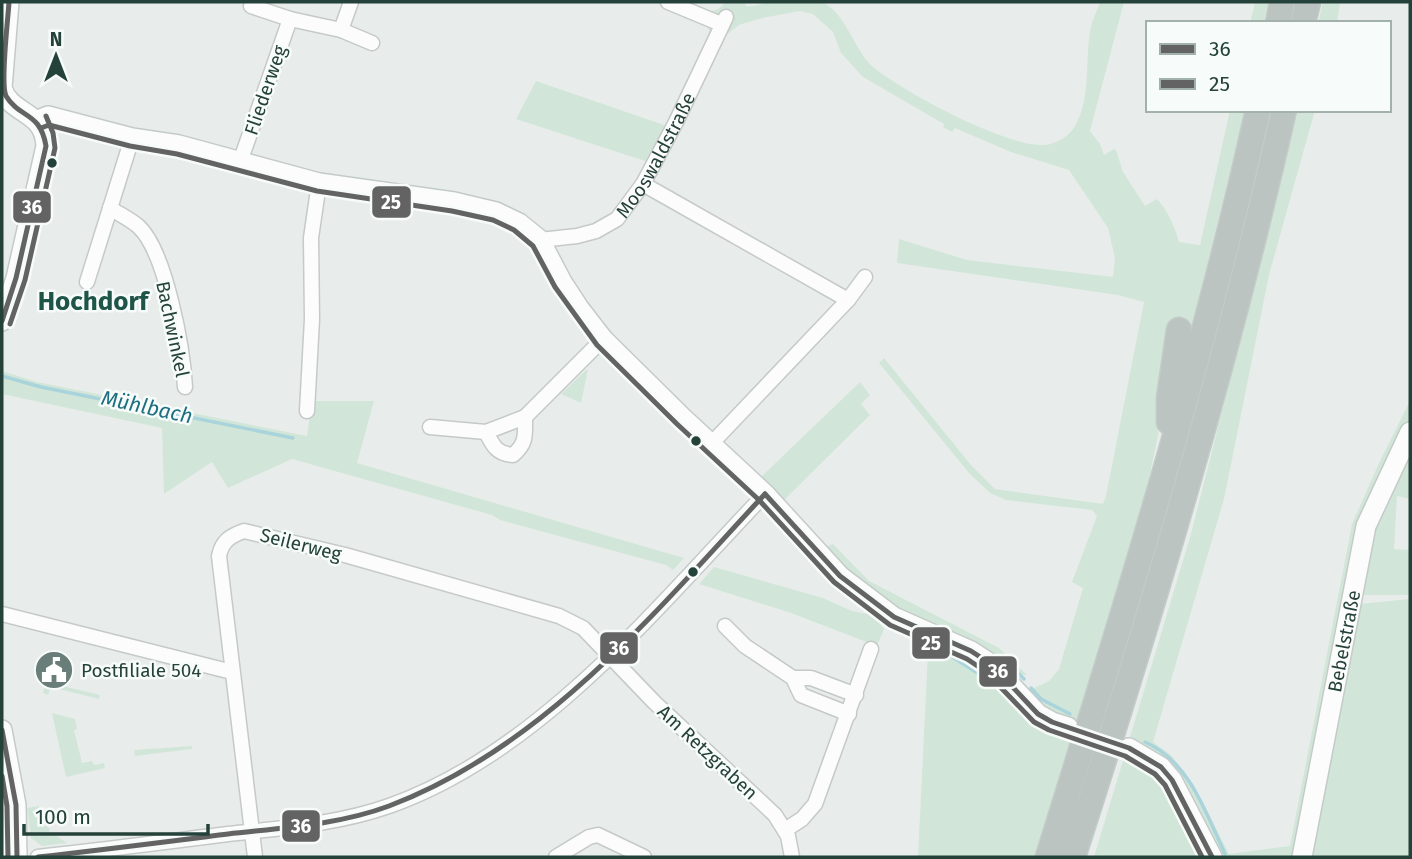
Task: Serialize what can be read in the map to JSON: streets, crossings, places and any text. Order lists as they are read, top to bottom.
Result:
{
  "streets": {
    "street": [
      "Fliederweg",
      "Mooswaldstraße",
      "Bachwinkel",
      "Seilerweg",
      "Bebelstraße",
      "Am Retzgraben"
    ]
  },
  "crossings": [
    ["Seilerweg", "Am Retzgraben"]
  ],
  "districts": ["Hochdorf"],
  "water": ["Mühlbach"],
  "places": {
    "public building": ["Postfiliale 504"]
  },
  "lines": ["transit line 36", "transit line 25"],
  "legend": ["36", "25"],
  "scale_bar": "100 m",
  "north": "top"
}
